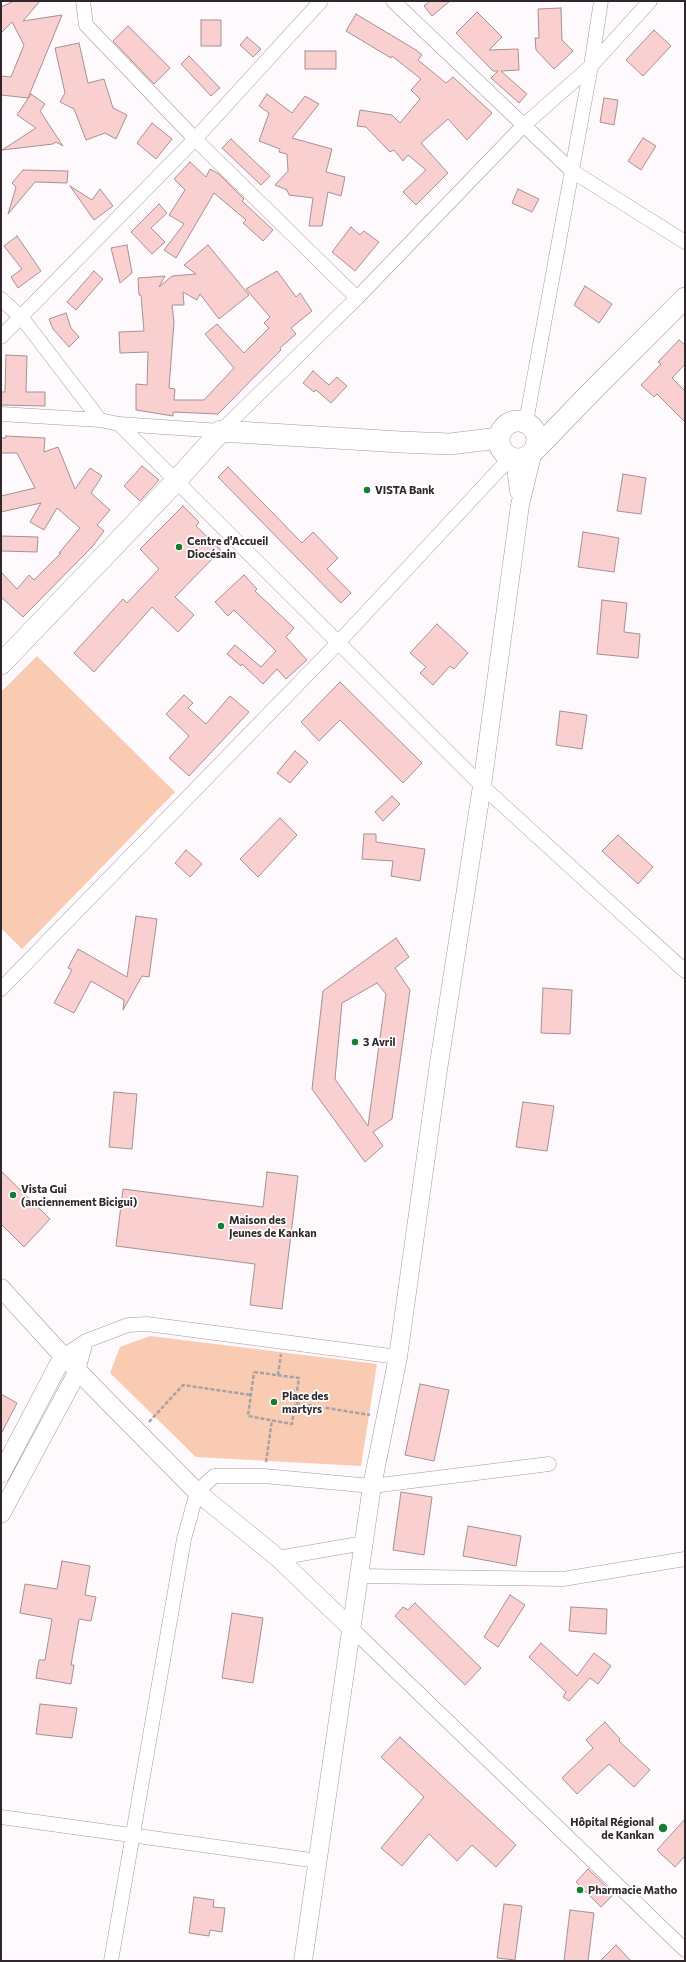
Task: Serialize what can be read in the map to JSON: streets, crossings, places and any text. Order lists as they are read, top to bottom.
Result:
{
  "places": [
    "VISTA Bank",
    "Centre d'Accueil Diocésain",
    "3 Avril",
    "Vista Gui (anciennement Bicigui)",
    "Maison des Jeunes de Kankan",
    "Place des martyrs",
    "Hôpital Régional de Kankan",
    "Pharmacie Matho"
  ]
}
